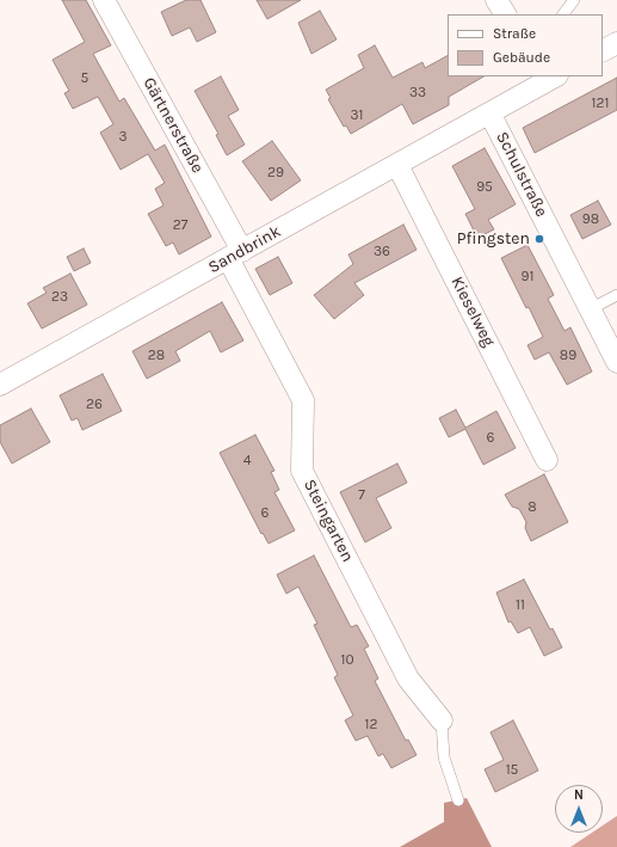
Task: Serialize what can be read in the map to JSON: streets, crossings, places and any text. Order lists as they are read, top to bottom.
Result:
{
  "streets": {
    "street": [
      "Gärtnerstraße",
      "Schulstraße",
      "Sandbrink",
      "Kieselweg",
      "Steingarten"
    ]
  },
  "crossings": [
    ["Gärtnerstraße", "Sandbrink"],
    ["Gärtnerstraße", "Steingarten"],
    ["Schulstraße", "Sandbrink"],
    ["Sandbrink", "Kieselweg"],
    ["Sandbrink", "Steingarten"]
  ],
  "places": ["Pfingsten"],
  "house_numbers": [
    "5",
    "33",
    "121",
    "31",
    "3",
    "29",
    "95",
    "98",
    "27",
    "36",
    "91",
    "23",
    "28",
    "89",
    "26",
    "6",
    "4",
    "7",
    "8",
    "6",
    "11",
    "10",
    "12",
    "15"
  ],
  "legend": ["Straße", "Gebäude"],
  "north": "top"
}
